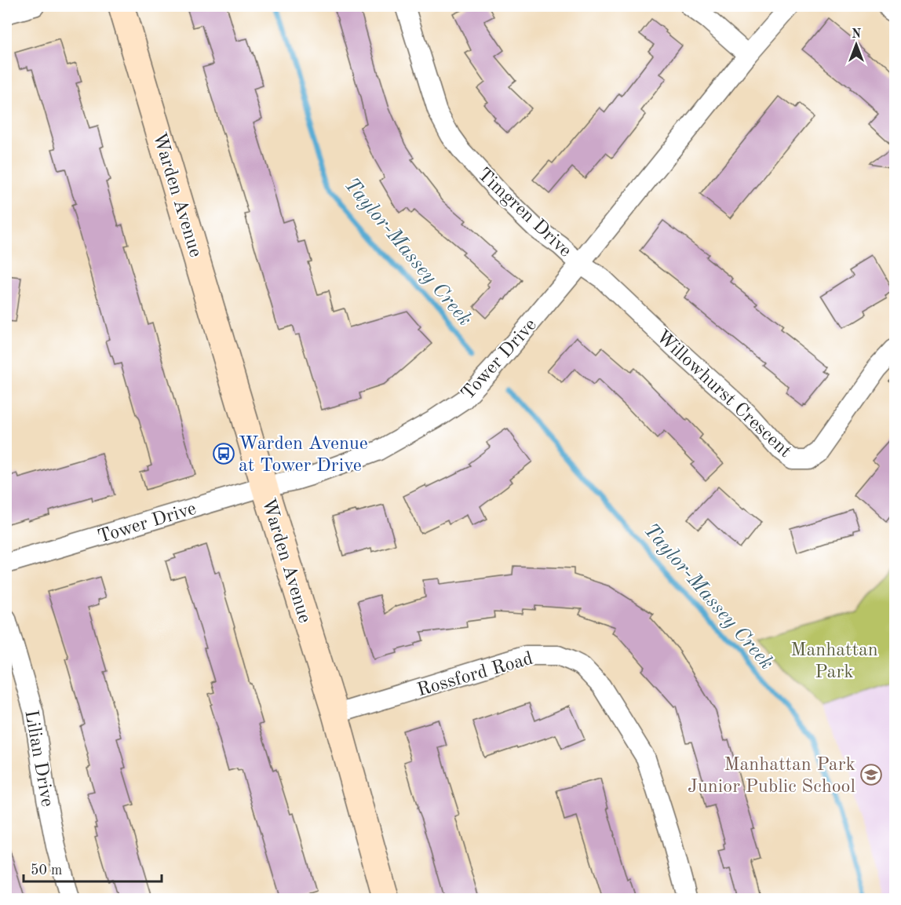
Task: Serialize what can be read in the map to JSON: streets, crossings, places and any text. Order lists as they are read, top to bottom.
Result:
{
  "streets": {
    "main road": ["Warden Avenue"],
    "street": [
      "Timgren Drive",
      "Tower Drive",
      "Willowhurst Crescent",
      "Rossford Road",
      "Lilian Drive"
    ]
  },
  "crossings": [
    ["Warden Avenue", "Tower Drive"],
    ["Warden Avenue", "Rossford Road"],
    ["Timgren Drive", "Tower Drive"],
    ["Timgren Drive", "Willowhurst Crescent"],
    ["Tower Drive", "Willowhurst Crescent"]
  ],
  "water": ["Taylor-Massey Creek"],
  "parks": ["Manhattan Park"],
  "places": {
    "bus stop": ["Warden Avenue at Tower Drive"],
    "school or university": ["Manhattan Park Junior Public School"]
  },
  "scale_bar": "50 m",
  "north": "top"
}
